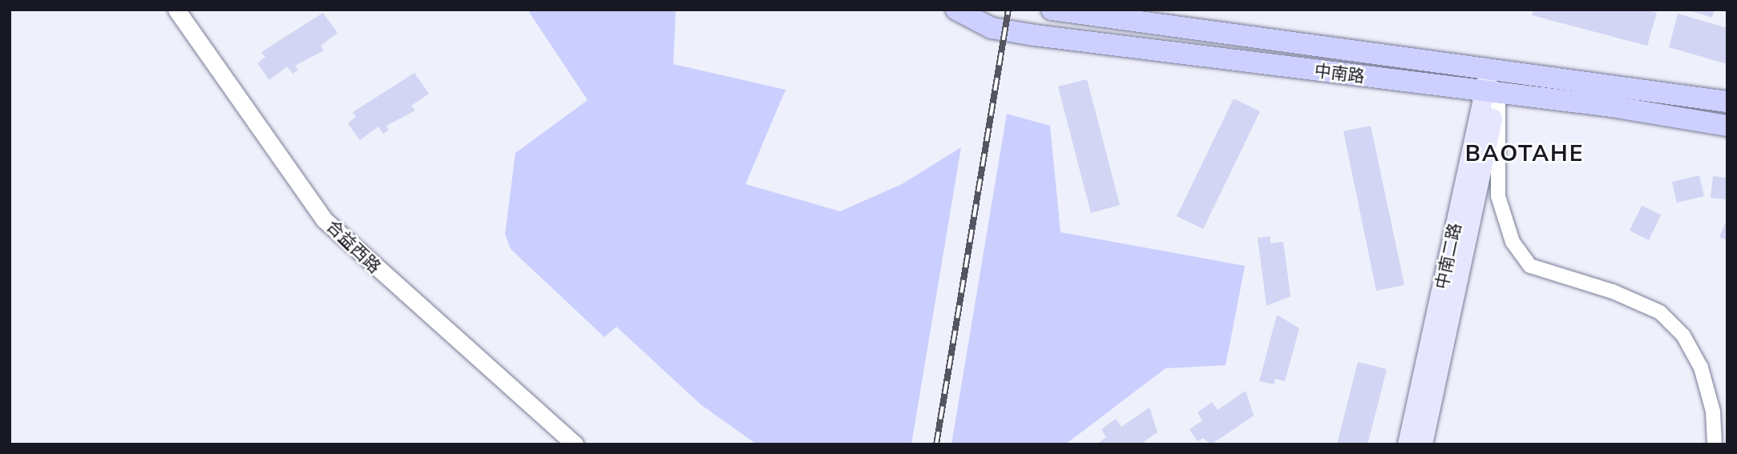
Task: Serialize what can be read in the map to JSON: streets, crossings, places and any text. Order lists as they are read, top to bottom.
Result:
{
  "streets": {
    "main road": ["中南路", "中南二路"],
    "street": ["合益西路"]
  },
  "crossings": [
    ["中南路", "中南二路"]
  ],
  "districts": ["BAOTAHE"]
}
